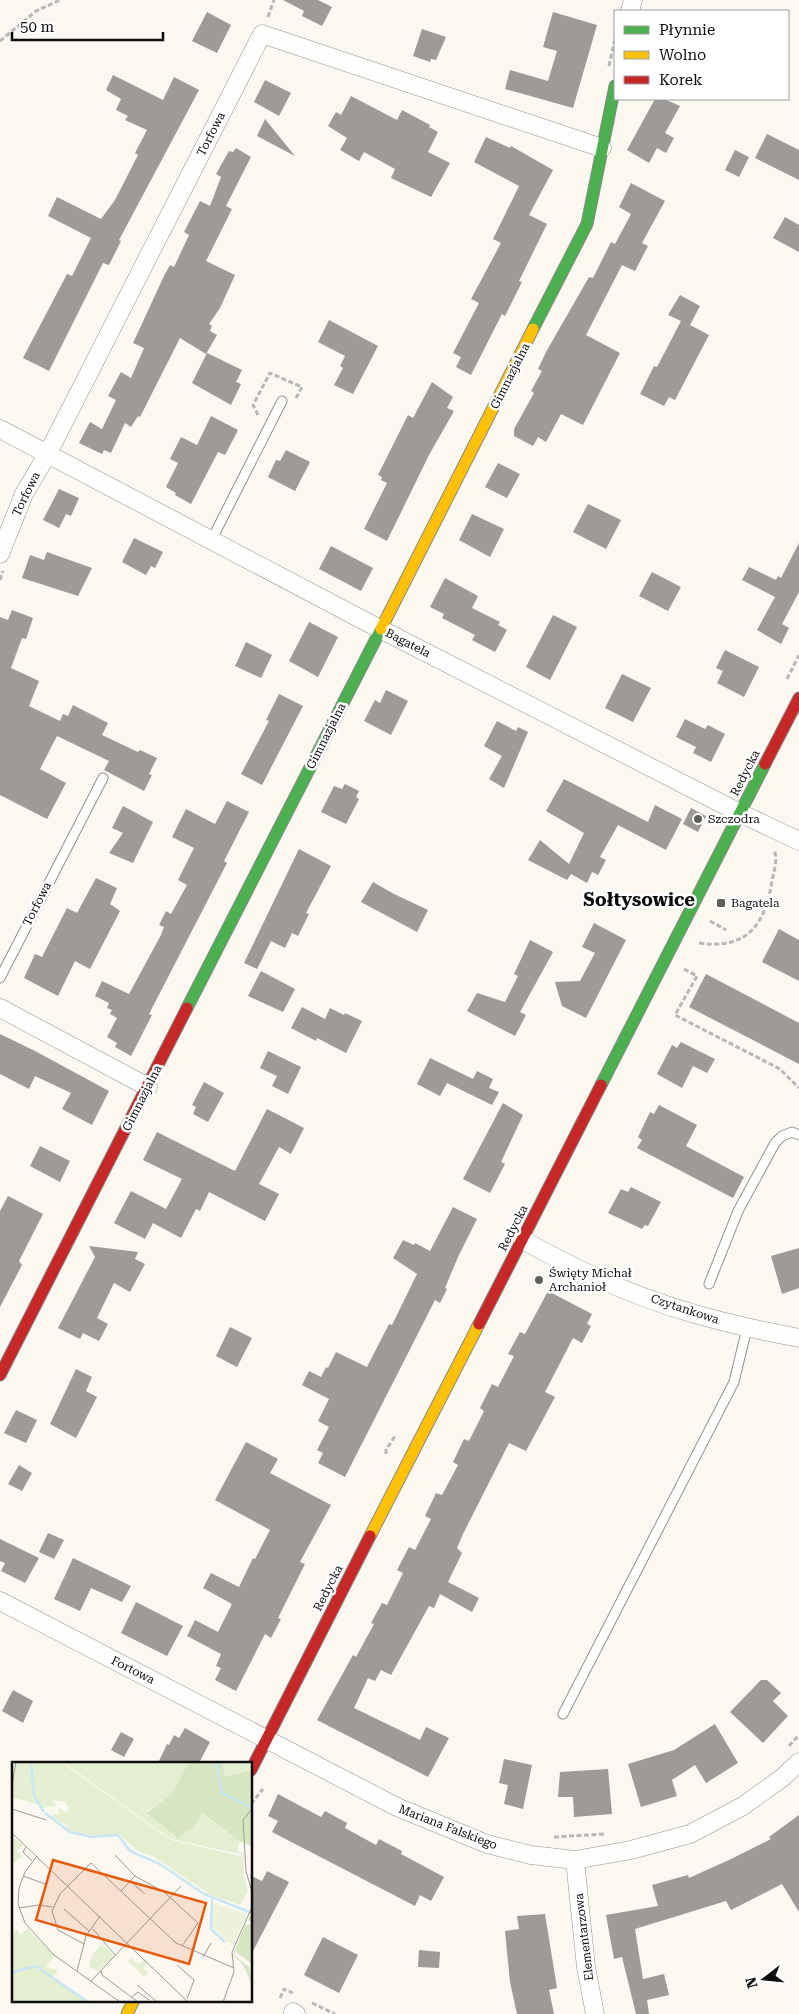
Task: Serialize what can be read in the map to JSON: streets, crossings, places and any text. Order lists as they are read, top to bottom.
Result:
{
  "streets": {
    "street": [
      "Torfowa",
      "Gimnazjalna",
      "Bagatela",
      "Redycka",
      "Czytankowa",
      "Fortowa",
      "Mariana Falskiego",
      "Elementarzowa"
    ]
  },
  "crossings": [
    ["Torfowa", "Gimnazjalna"],
    ["Torfowa", "Bagatela"],
    ["Gimnazjalna", "Bagatela"],
    ["Bagatela", "Redycka"],
    ["Redycka", "Czytankowa"],
    ["Redycka", "Fortowa"],
    ["Redycka", "Mariana Falskiego"],
    ["Fortowa", "Mariana Falskiego"],
    ["Mariana Falskiego", "Elementarzowa"]
  ],
  "districts": ["Sołtysowice"],
  "places": {
    "other": ["Szczodra", "Święty Michał Archanioł"],
    "transit": ["Bagatela"]
  },
  "legend": ["Płynnie", "Wolno", "Korek"],
  "scale_bar": "50 m",
  "north": "left"
}
